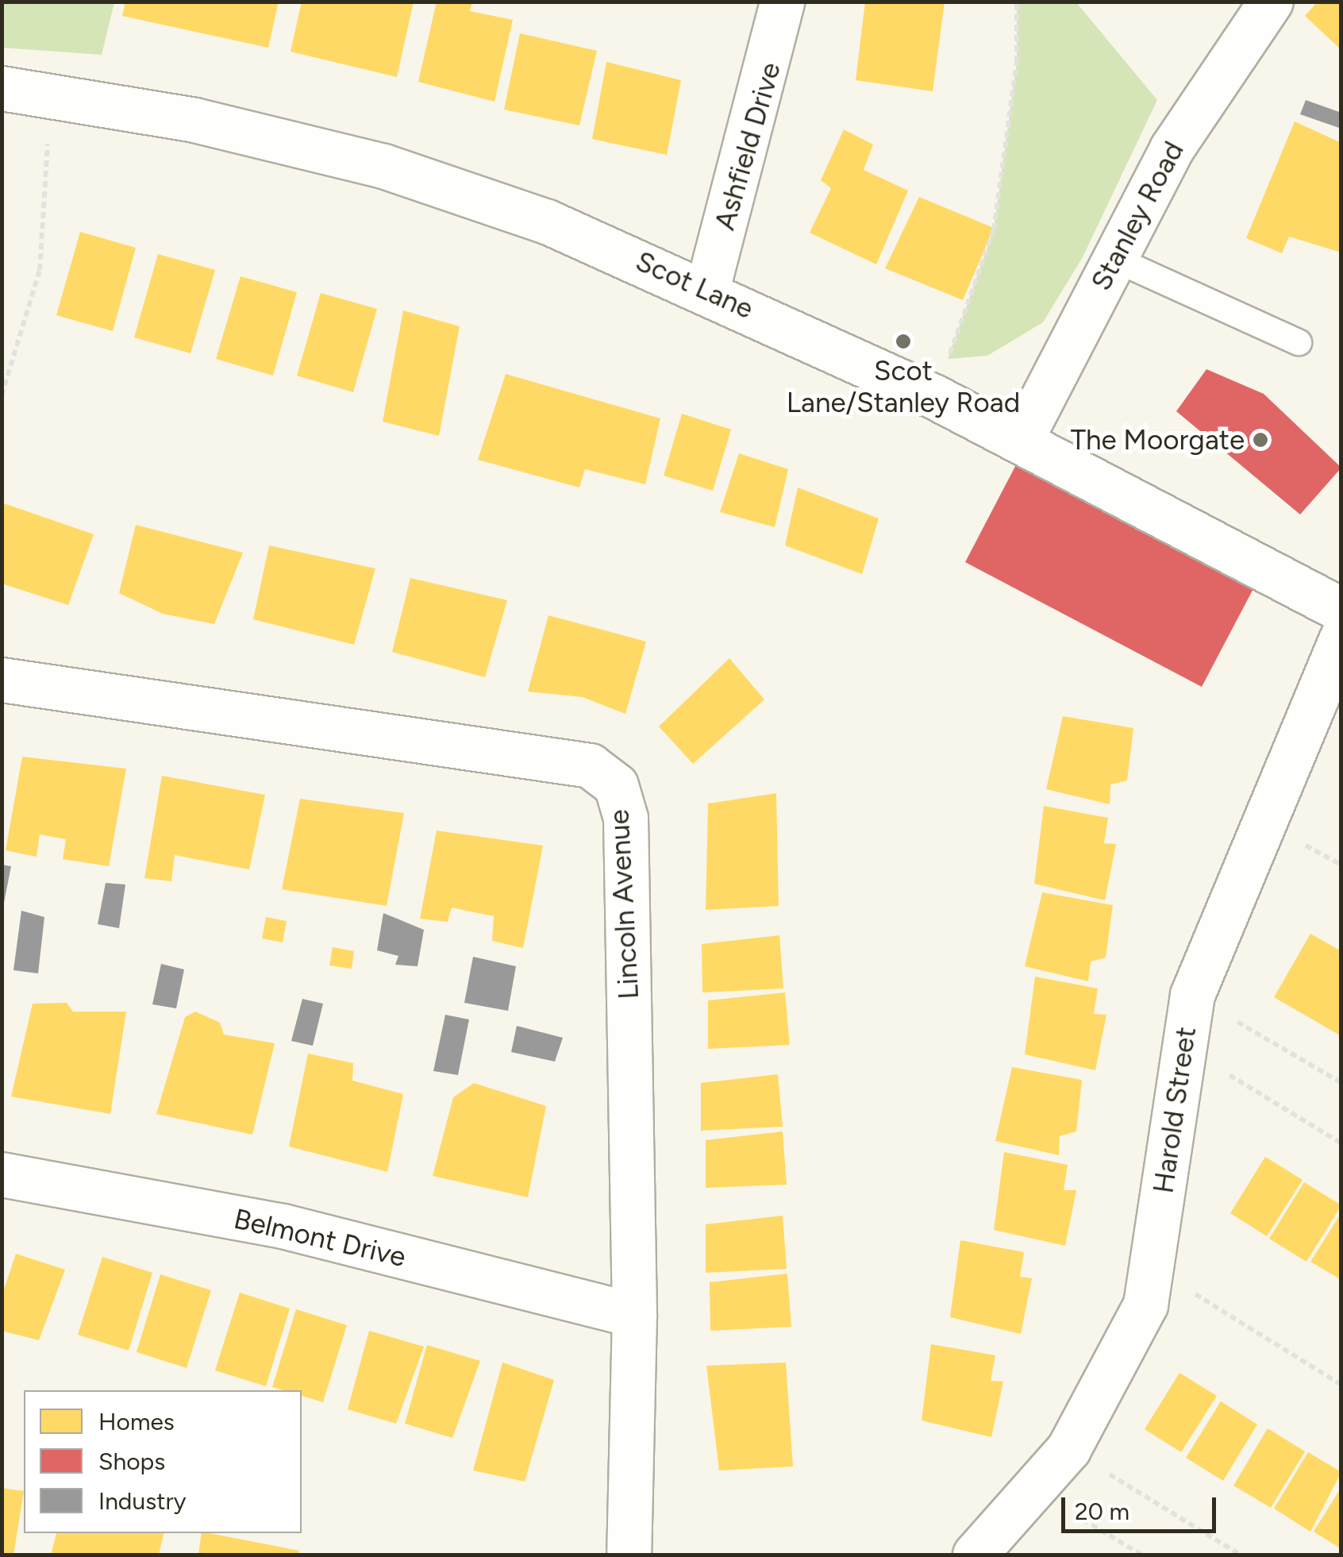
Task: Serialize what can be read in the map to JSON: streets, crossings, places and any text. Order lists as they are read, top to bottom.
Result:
{
  "streets": {
    "street": [
      "Ashfield Drive",
      "Stanley Road",
      "Scot Lane",
      "Lincoln Avenue",
      "Harold Street",
      "Belmont Drive"
    ]
  },
  "crossings": [
    ["Ashfield Drive", "Scot Lane"],
    ["Stanley Road", "Scot Lane"],
    ["Lincoln Avenue", "Belmont Drive"]
  ],
  "places": ["Scot Lane/Stanley Road", "The Moorgate"],
  "legend": ["Homes", "Shops", "Industry"],
  "scale_bar": "20 m"
}
